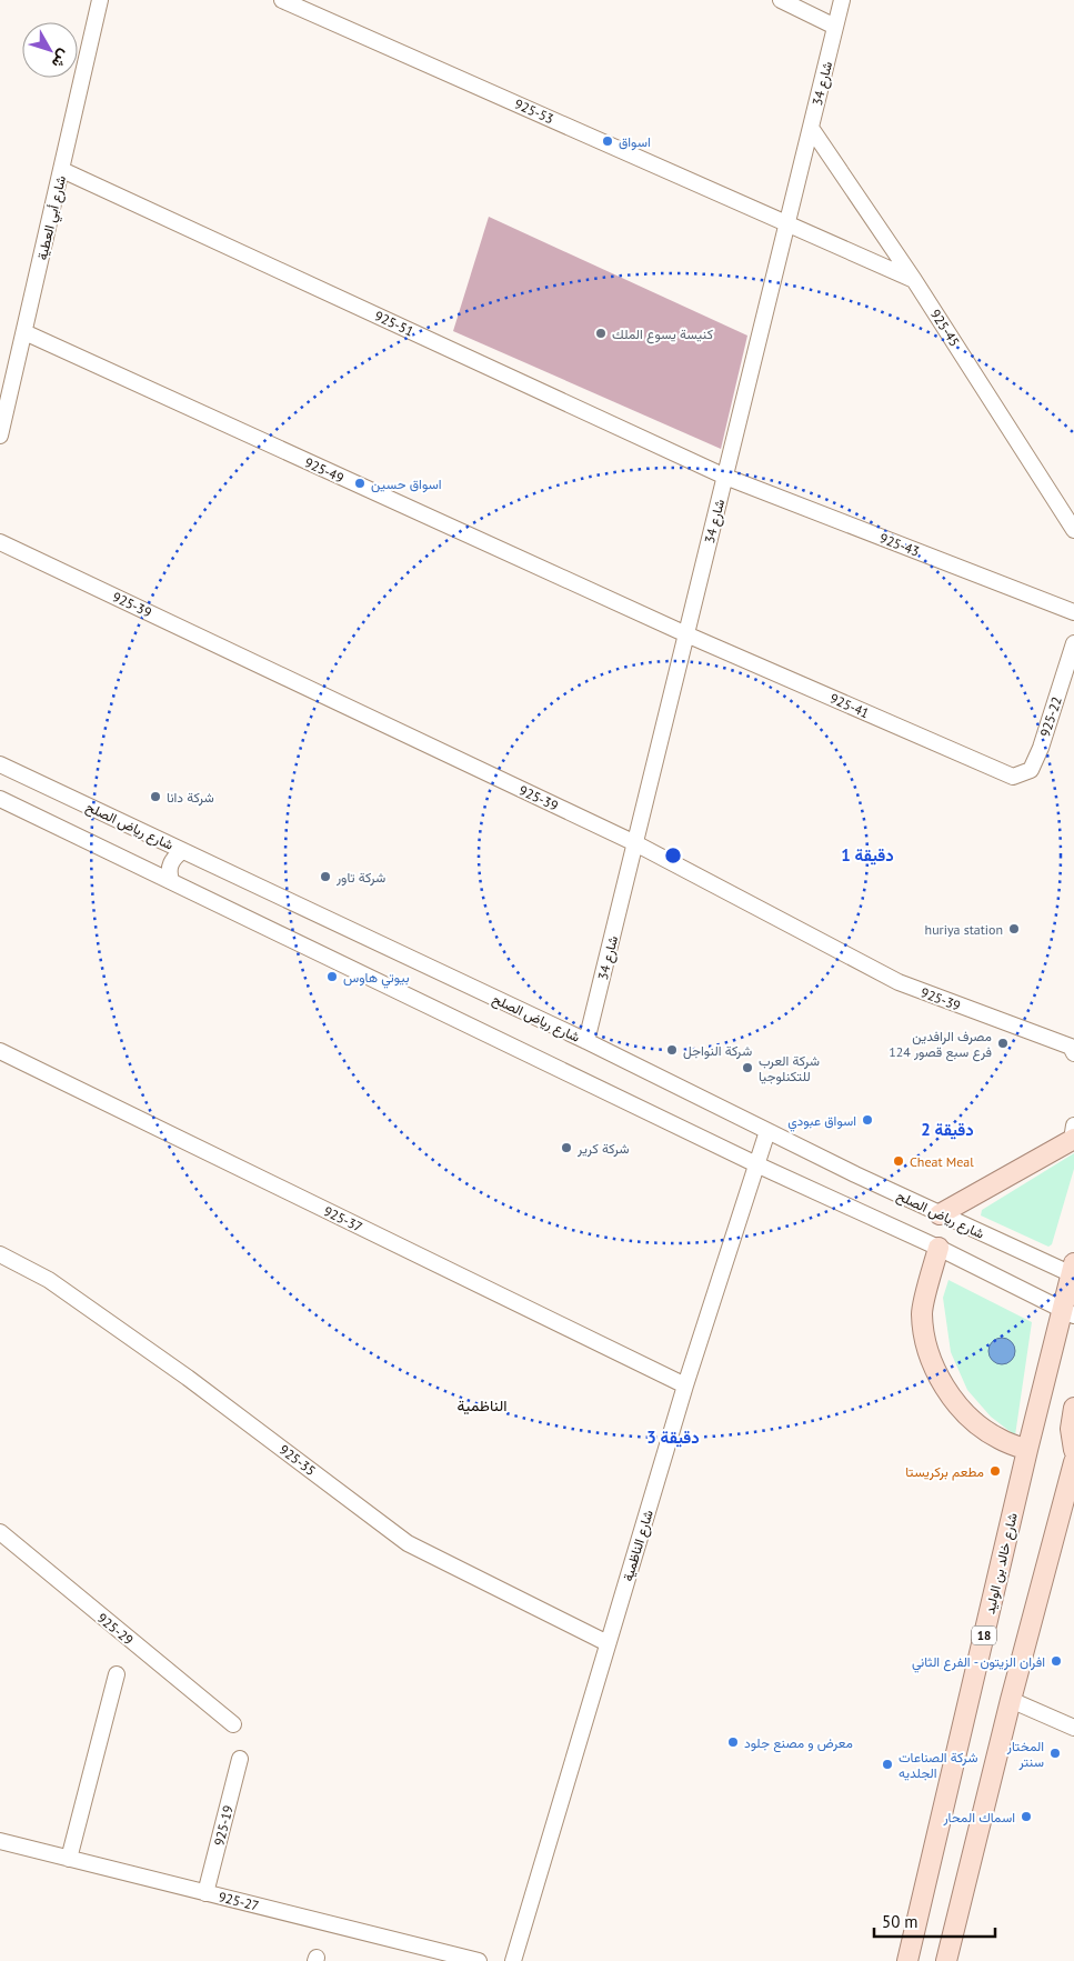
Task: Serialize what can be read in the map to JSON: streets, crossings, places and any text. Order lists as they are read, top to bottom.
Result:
{
  "streets": {
    "main road": ["شارع خالد بن الوليد", "18"],
    "street": [
      "شارع 34",
      "925-53",
      "شارع أبي العطية",
      "925-51",
      "925-45",
      "925-49",
      "925-43",
      "925-39",
      "925-41",
      "925-22",
      "شارع رياض الصلح",
      "925-37",
      "925-35",
      "شارع الناظمية",
      "925-29",
      "925-19",
      "925-27"
    ]
  },
  "crossings": [
    ["شارع 34", "925-53"],
    ["شارع 34", "925-51"],
    ["شارع 34", "925-45"],
    ["شارع 34", "925-49"],
    ["شارع 34", "925-43"],
    ["شارع 34", "925-39"],
    ["شارع 34", "925-41"],
    ["شارع 34", "شارع رياض الصلح"],
    ["925-53", "925-45"],
    ["شارع أبي العطية", "925-51"],
    ["شارع أبي العطية", "925-49"],
    ["925-51", "925-43"],
    ["925-49", "925-41"],
    ["925-41", "925-22"],
    ["شارع رياض الصلح", "شارع الناظمية"],
    ["شارع رياض الصلح", "شارع خالد بن الوليد"],
    ["925-37", "شارع الناظمية"],
    ["925-35", "شارع الناظمية"],
    ["925-19", "925-27"]
  ],
  "districts": ["الناظمية"],
  "places": [
    "اسواق",
    "كنيسة يسوع الملك",
    "اسواق حسين",
    "شركة دانا",
    "شركة تاور",
    "huriya station",
    "بيوتي هاوس",
    "مصرف الرافدين فرع سبع قصور 124",
    "شركة النواجل",
    "شركة العرب للتكنلوجيا",
    "اسواق عبودي",
    "شركة كرير",
    "Cheat Meal",
    "مطعم بركريستا",
    "افران الزيتون - الفرع الثاني",
    "معرض و مصنع جلود",
    "المختار سنتر",
    "شركة الصناعات الجلديه",
    "اسماك المحار"
  ],
  "scale_bar": "50 m",
  "north": "bottom right",
  "rings": ["1 دقيقة", "2 دقيقة", "3 دقيقة"]
}
